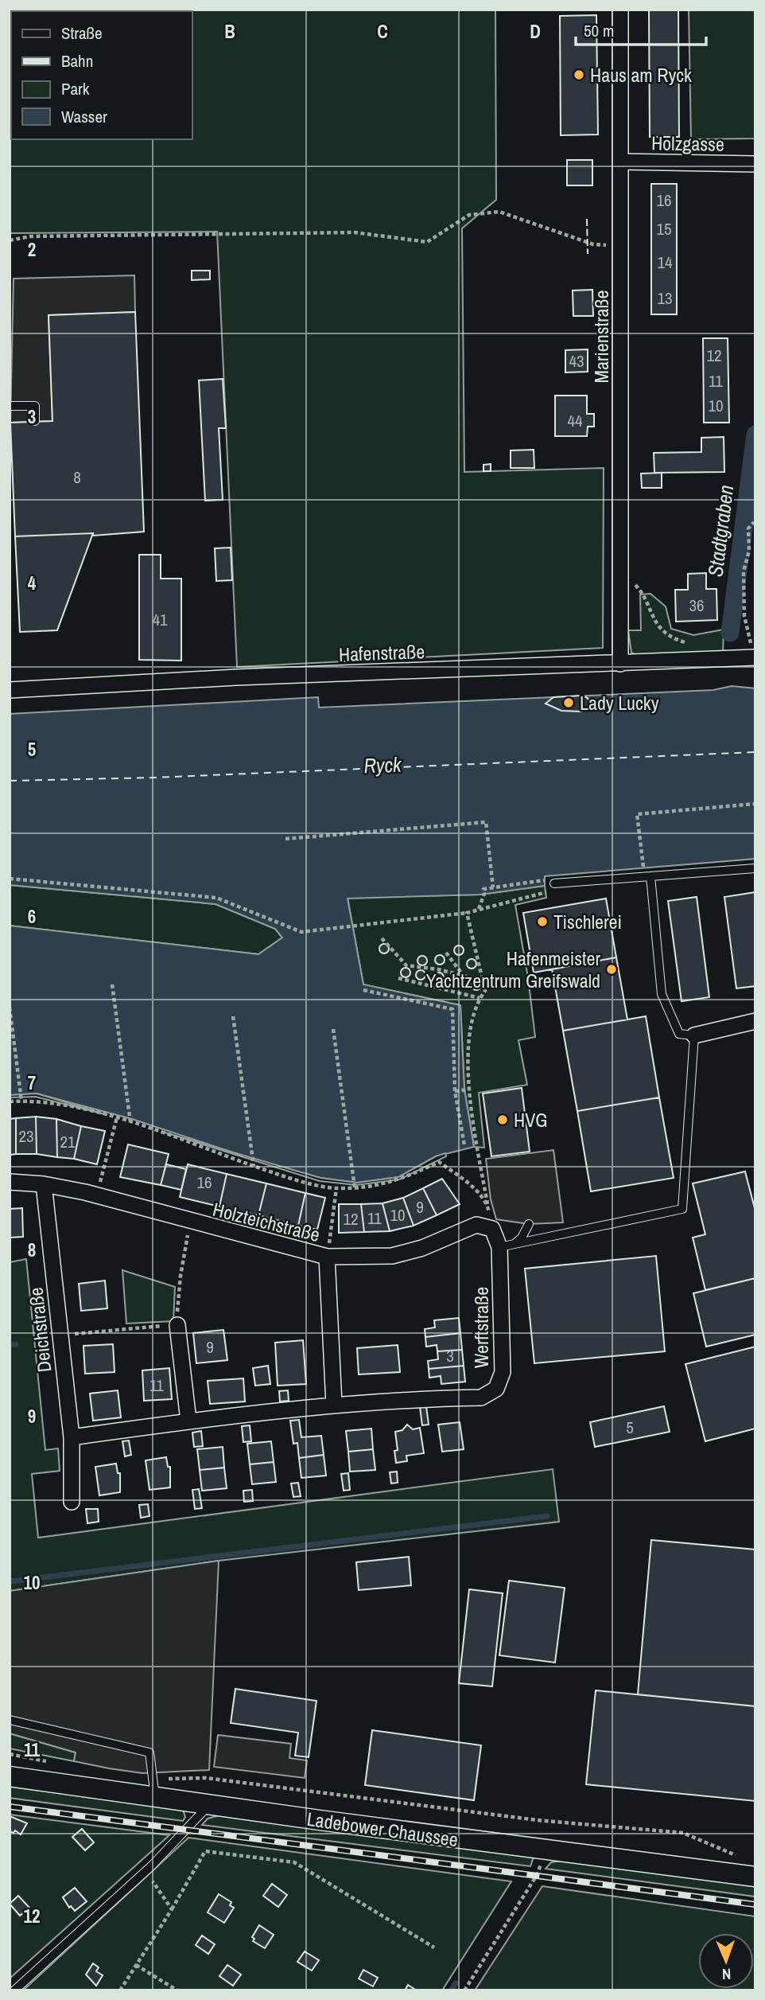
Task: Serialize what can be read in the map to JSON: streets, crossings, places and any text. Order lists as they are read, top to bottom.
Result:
{
  "streets": {
    "street": [
      "Holzgasse",
      "Marienstraße",
      "Hafenstraße",
      "Holzteichstraße",
      "Werftstraße",
      "Deichstraße",
      "Ladebower Chaussee"
    ]
  },
  "crossings": [
    ["Holzgasse", "Marienstraße"],
    ["Marienstraße", "Hafenstraße"],
    ["Holzteichstraße", "Deichstraße"]
  ],
  "water": ["Stadtgraben", "Ryck"],
  "places": [
    "Haus am Ryck",
    "Lady Lucky",
    "Tischlerei",
    "Hafenmeister Yachtzentrum Greifswald",
    "HVG"
  ],
  "house_numbers": [
    "16",
    "15",
    "14",
    "13",
    "12",
    "43",
    "11",
    "10",
    "44",
    "8",
    "36",
    "41",
    "23",
    "21",
    "16",
    "9",
    "10",
    "11",
    "12",
    "9",
    "3",
    "11",
    "5"
  ],
  "legend": [
    "Straße",
    "Bahn",
    "Park",
    "Wasser"
  ],
  "scale_bar": "50 m",
  "north": "bottom",
  "grid": {
    "columns": ["B", "C", "D"],
    "rows": [
      "2",
      "3",
      "4",
      "5",
      "6",
      "7",
      "8",
      "9",
      "10",
      "11",
      "12"
    ]
  }
}
